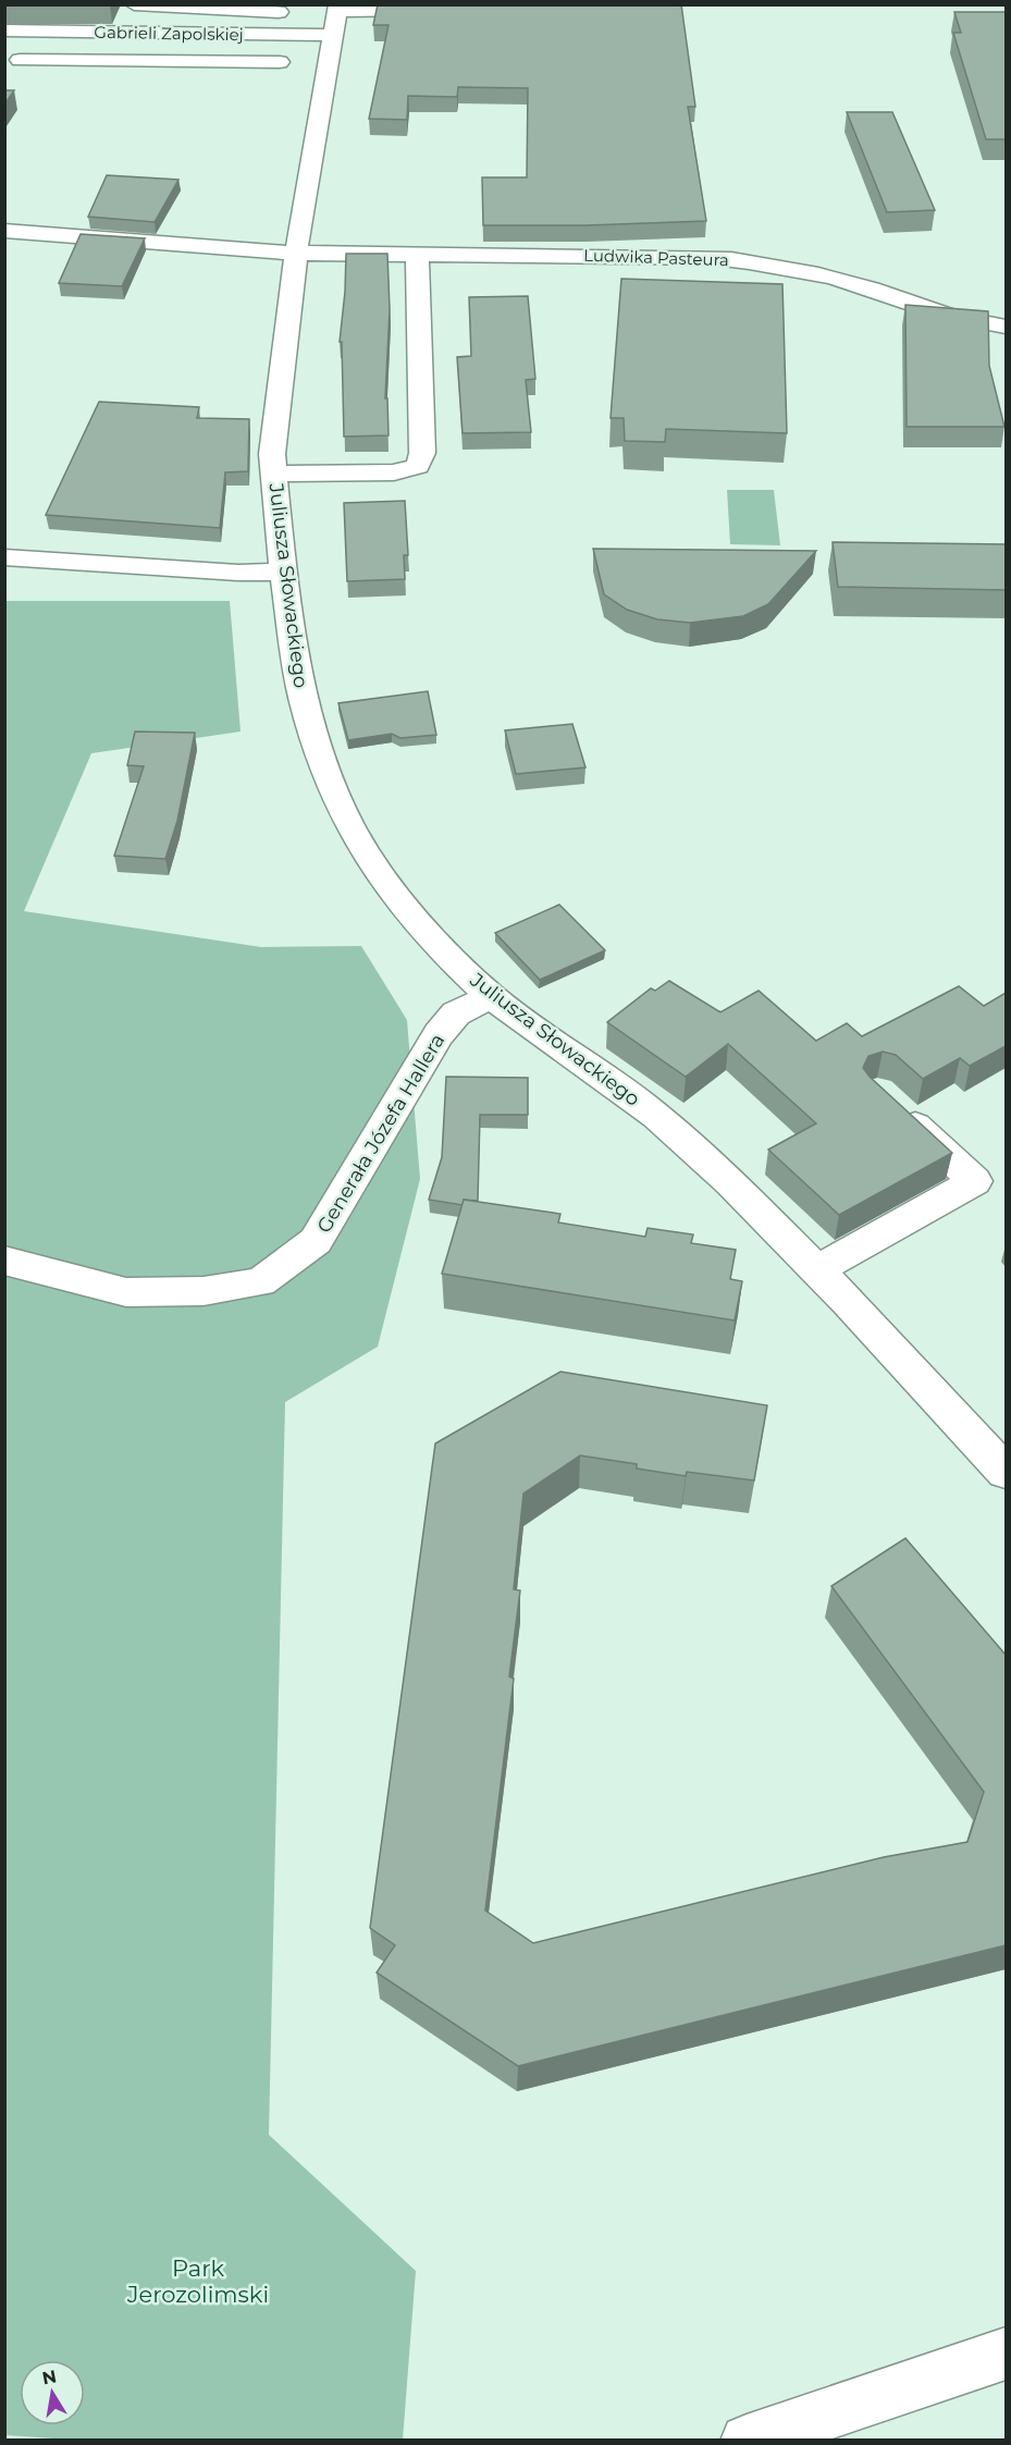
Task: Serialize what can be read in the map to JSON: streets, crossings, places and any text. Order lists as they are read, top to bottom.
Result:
{
  "streets": {
    "street": [
      "Gabrieli Zapolskiej",
      "Ludwika Pasteura",
      "Juliusza Słowackiego",
      "Generała Józefa Hallera"
    ]
  },
  "crossings": [
    ["Gabrieli Zapolskiej", "Juliusza Słowackiego"],
    ["Ludwika Pasteura", "Juliusza Słowackiego"],
    ["Juliusza Słowackiego", "Generała Józefa Hallera"]
  ],
  "parks": ["Park Jerozolimski"],
  "north": "top"
}
